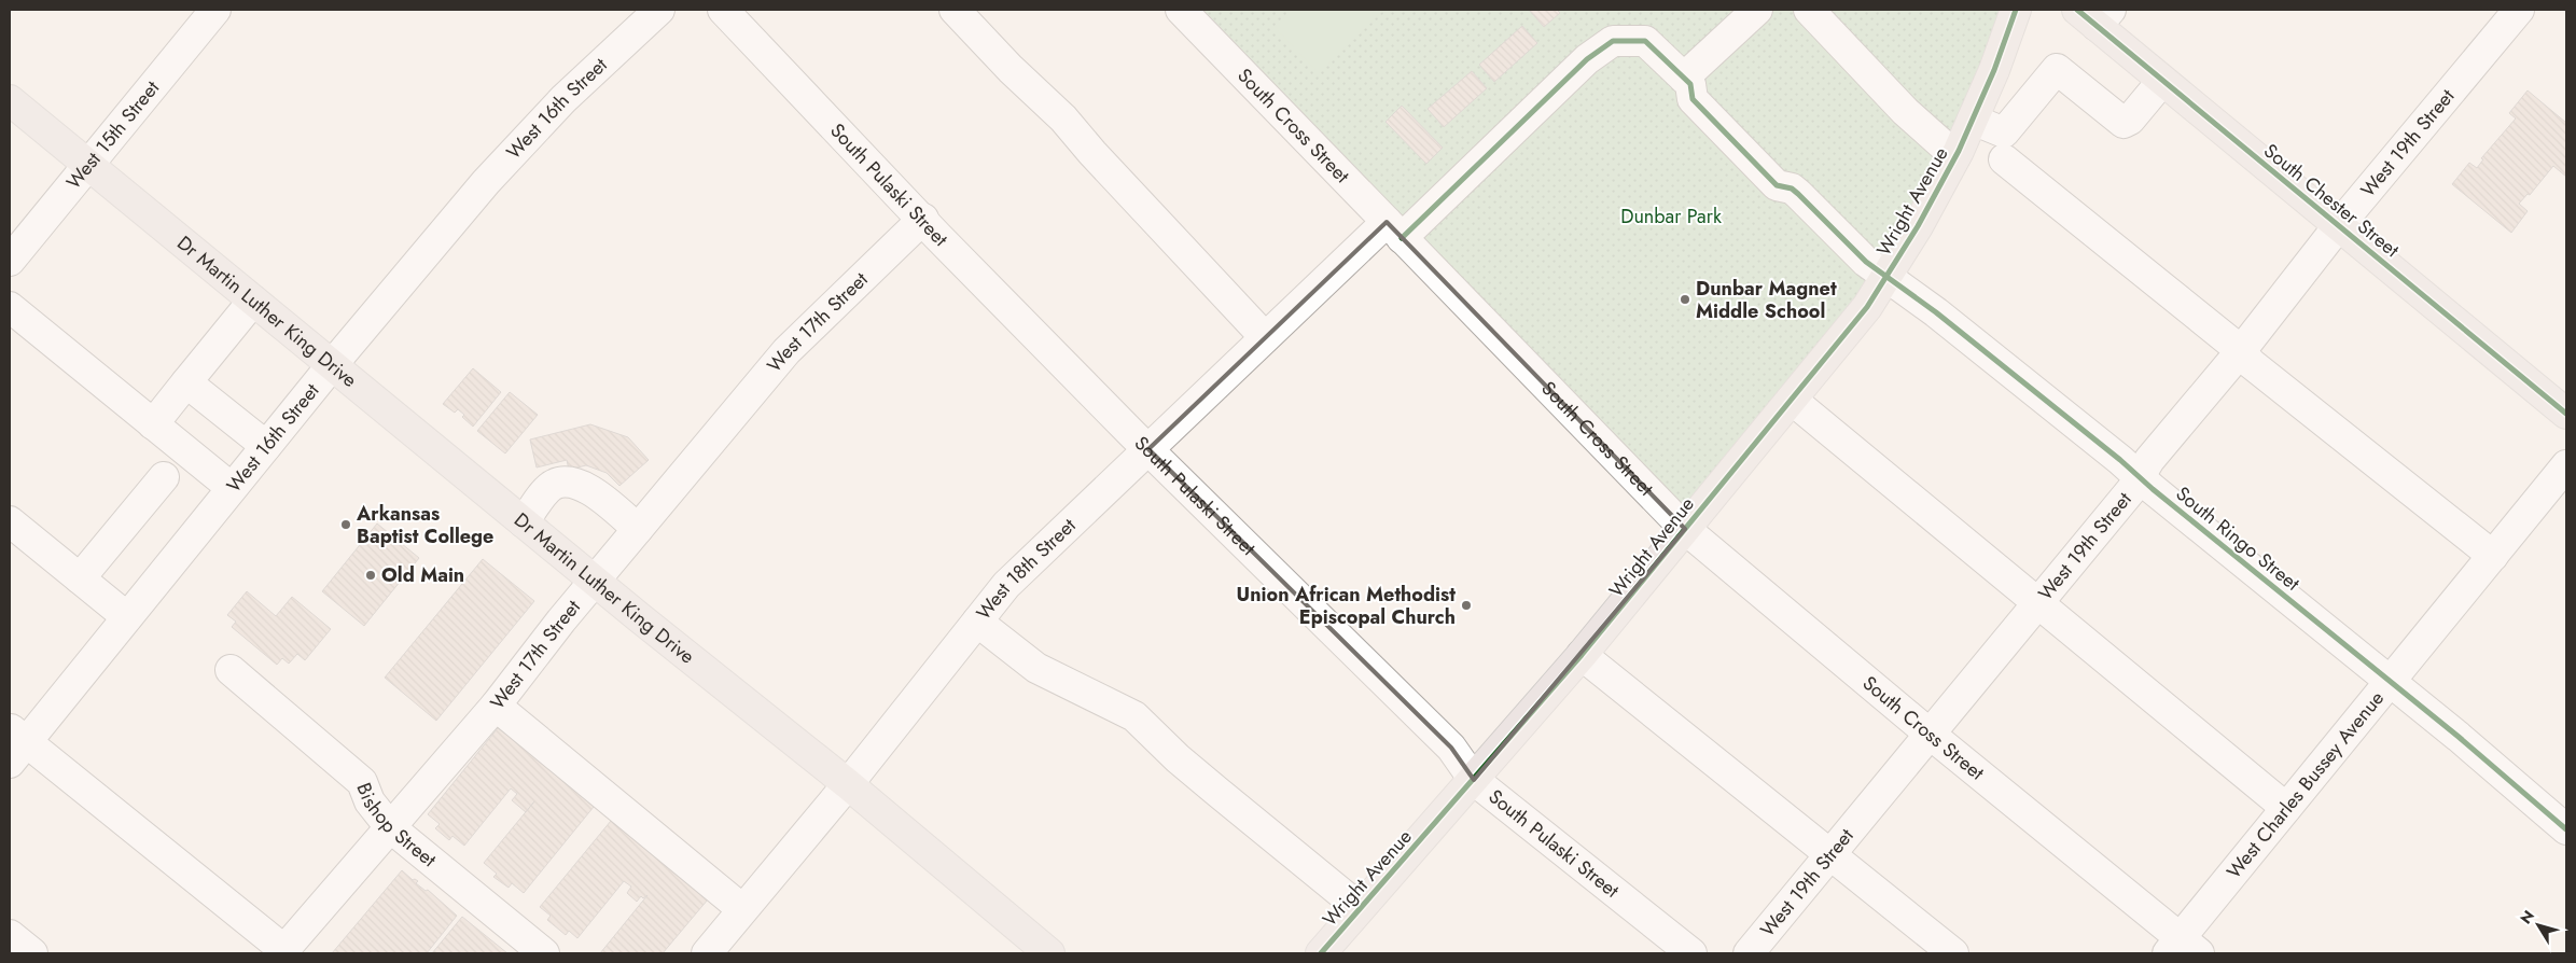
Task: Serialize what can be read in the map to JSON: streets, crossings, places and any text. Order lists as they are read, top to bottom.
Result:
{
  "streets": {
    "main road": ["South Chester Street", "Wright Avenue", "Dr Martin Luther King Drive"],
    "street": [
      "West 16th Street",
      "South Cross Street",
      "West 15th Street",
      "West 19th Street",
      "South Pulaski Street",
      "West 17th Street",
      "South Ringo Street",
      "West 18th Street",
      "West Charles Bussey Avenue",
      "Bishop Street"
    ]
  },
  "crossings": [
    ["West 16th Street", "Dr Martin Luther King Drive"],
    ["South Cross Street", "West 19th Street"],
    ["South Cross Street", "Wright Avenue"],
    ["South Cross Street", "West 18th Street"],
    ["South Cross Street", "West Charles Bussey Avenue"],
    ["West 15th Street", "Dr Martin Luther King Drive"],
    ["West 19th Street", "South Chester Street"],
    ["West 19th Street", "South Ringo Street"],
    ["South Pulaski Street", "Wright Avenue"],
    ["South Pulaski Street", "West 17th Street"],
    ["South Pulaski Street", "West 18th Street"],
    ["Wright Avenue", "South Ringo Street"],
    ["Dr Martin Luther King Drive", "West 17th Street"],
    ["Dr Martin Luther King Drive", "West 18th Street"],
    ["West 17th Street", "Bishop Street"],
    ["South Ringo Street", "West 18th Street"],
    ["South Ringo Street", "West Charles Bussey Avenue"]
  ],
  "parks": ["Dunbar Park"],
  "places": [
    "Dunbar Magnet Middle School",
    "Arkansas Baptist College",
    "Old Main",
    "Union African Methodist Episcopal Church"
  ],
  "north": "top left"
}
